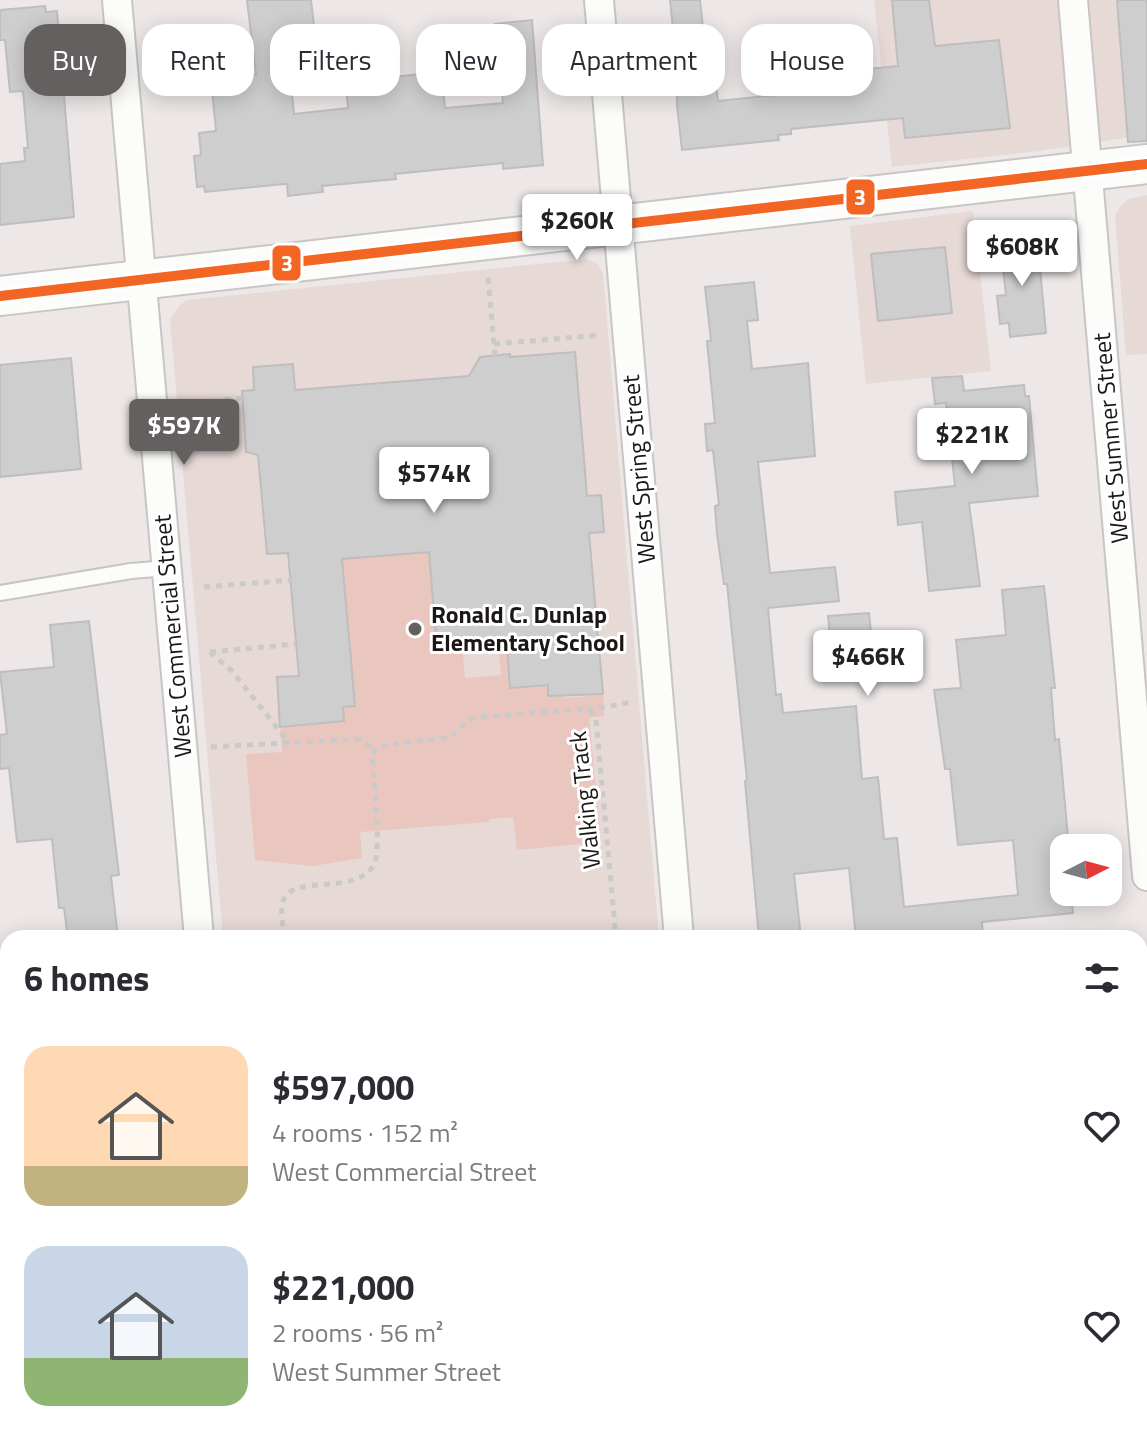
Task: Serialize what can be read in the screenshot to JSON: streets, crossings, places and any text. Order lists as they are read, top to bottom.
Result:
{
  "streets": {
    "street": ["West Summer Street", "West Spring Street", "West Commercial Street"],
    "path": ["Walking Track"]
  },
  "places": ["Ronald C. Dunlap Elementary School"],
  "lines": ["transit line 3"],
  "north": "right",
  "page": {
    "chip": [
      "Buy",
      "Rent",
      "Filters",
      "New",
      "Apartment",
      "House"
    ],
    "price": [
      "$260K",
      "$608K",
      "$597K",
      "$221K",
      "$574K",
      "$466K"
    ],
    "heading": "6 homes",
    "list": [
      {
        "name": "$597,000",
        "note": "4 rooms · 152 m² · West Commercial Street"
      },
      {
        "name": "$221,000",
        "note": "2 rooms · 56 m² · West Summer Street"
      }
    ]
  }
}
